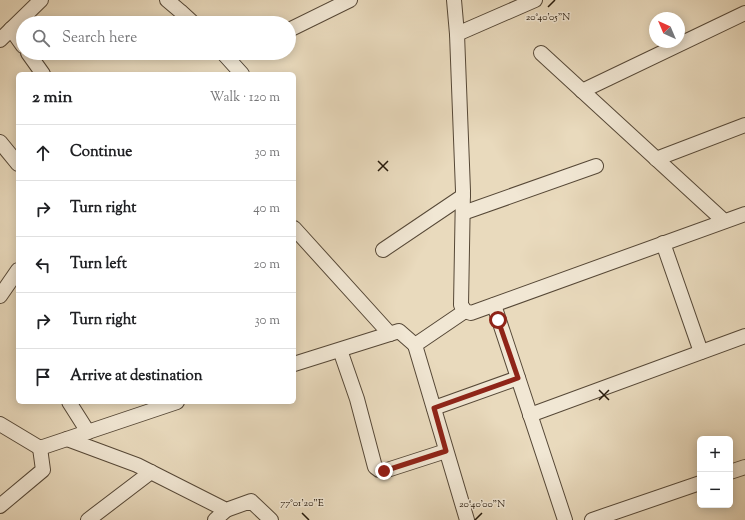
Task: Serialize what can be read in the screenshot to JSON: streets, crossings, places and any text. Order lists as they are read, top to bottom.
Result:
{
  "north": "top left",
  "page": {
    "search": "Search here",
    "heading": ["2 min", "Walk · 120 m"],
    "list": [
      ["Continue", "30 m"],
      ["Turn right", "40 m"],
      ["Turn left", "20 m"],
      ["Turn right", "30 m"],
      "Arrive at destination"
    ],
    "map_buttons": ["+", "−"]
  },
  "coordinates": ["20°40'05\"N", "77°01'20\"E", "20°40'00\"N"]
}
